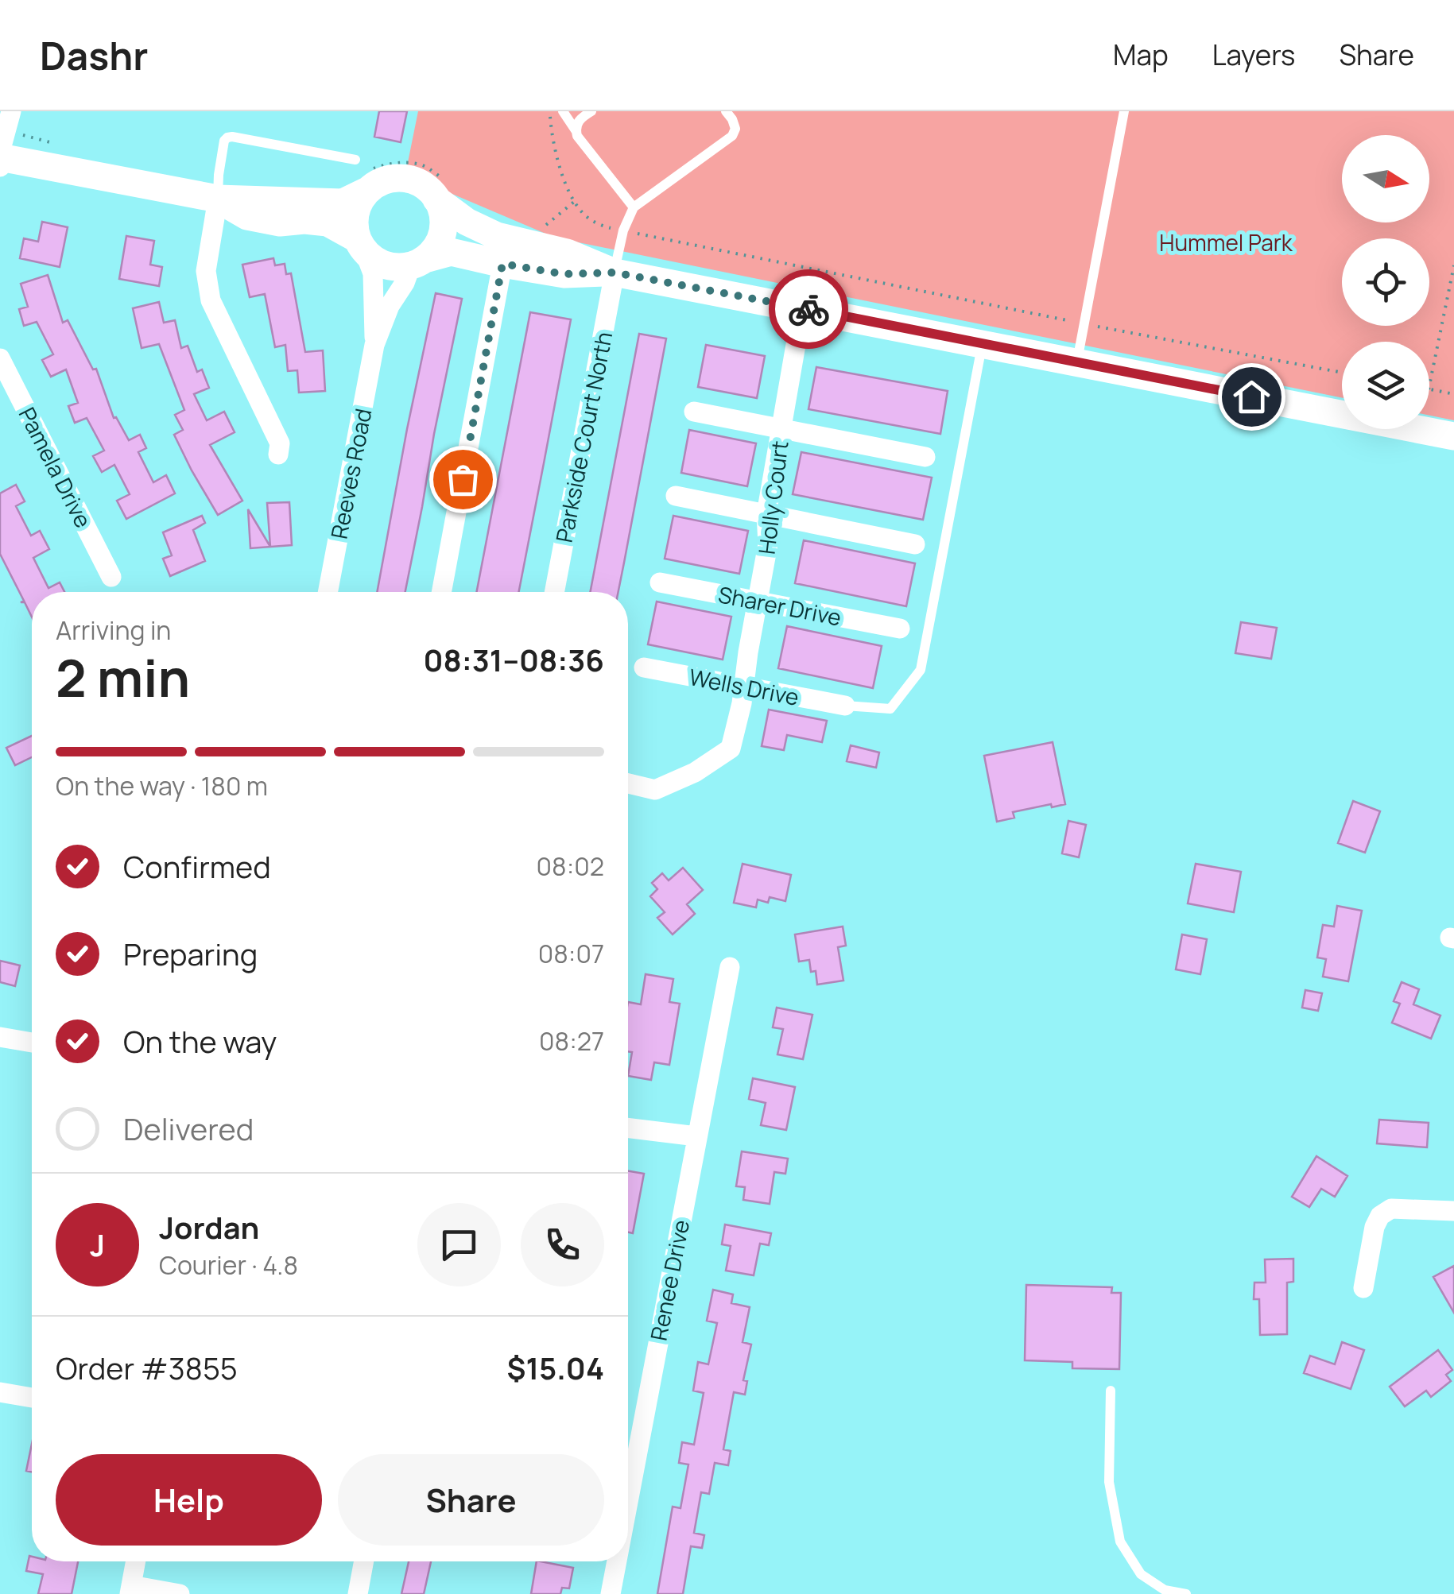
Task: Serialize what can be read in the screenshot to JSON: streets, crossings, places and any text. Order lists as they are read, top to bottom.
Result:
{
  "streets": {
    "street": [
      "Parkside Court North",
      "Pamela Drive",
      "Reeves Road",
      "Holly Court",
      "Sharer Drive",
      "Wells Drive",
      "Renee Drive"
    ]
  },
  "crossings": [
    ["Holly Court", "Sharer Drive"],
    ["Holly Court", "Wells Drive"]
  ],
  "parks": ["Hummel Park"],
  "north": "right",
  "page": {
    "header": "Dashr",
    "nav": ["Map", "Layers", "Share"],
    "heading": ["2 min", "Arriving in", "08:31–08:36"],
    "panel": [
      "Jordan",
      "Courier · 4.8",
      "Order #3855",
      "$15.04"
    ],
    "bar": "On the way · 180 m",
    "list": [
      ["Confirmed", "08:02"],
      ["Preparing", "08:07"],
      ["On the way", "08:27"],
      "Delivered"
    ],
    "round": "J",
    "buttons": ["Help", "Share"]
  }
}
